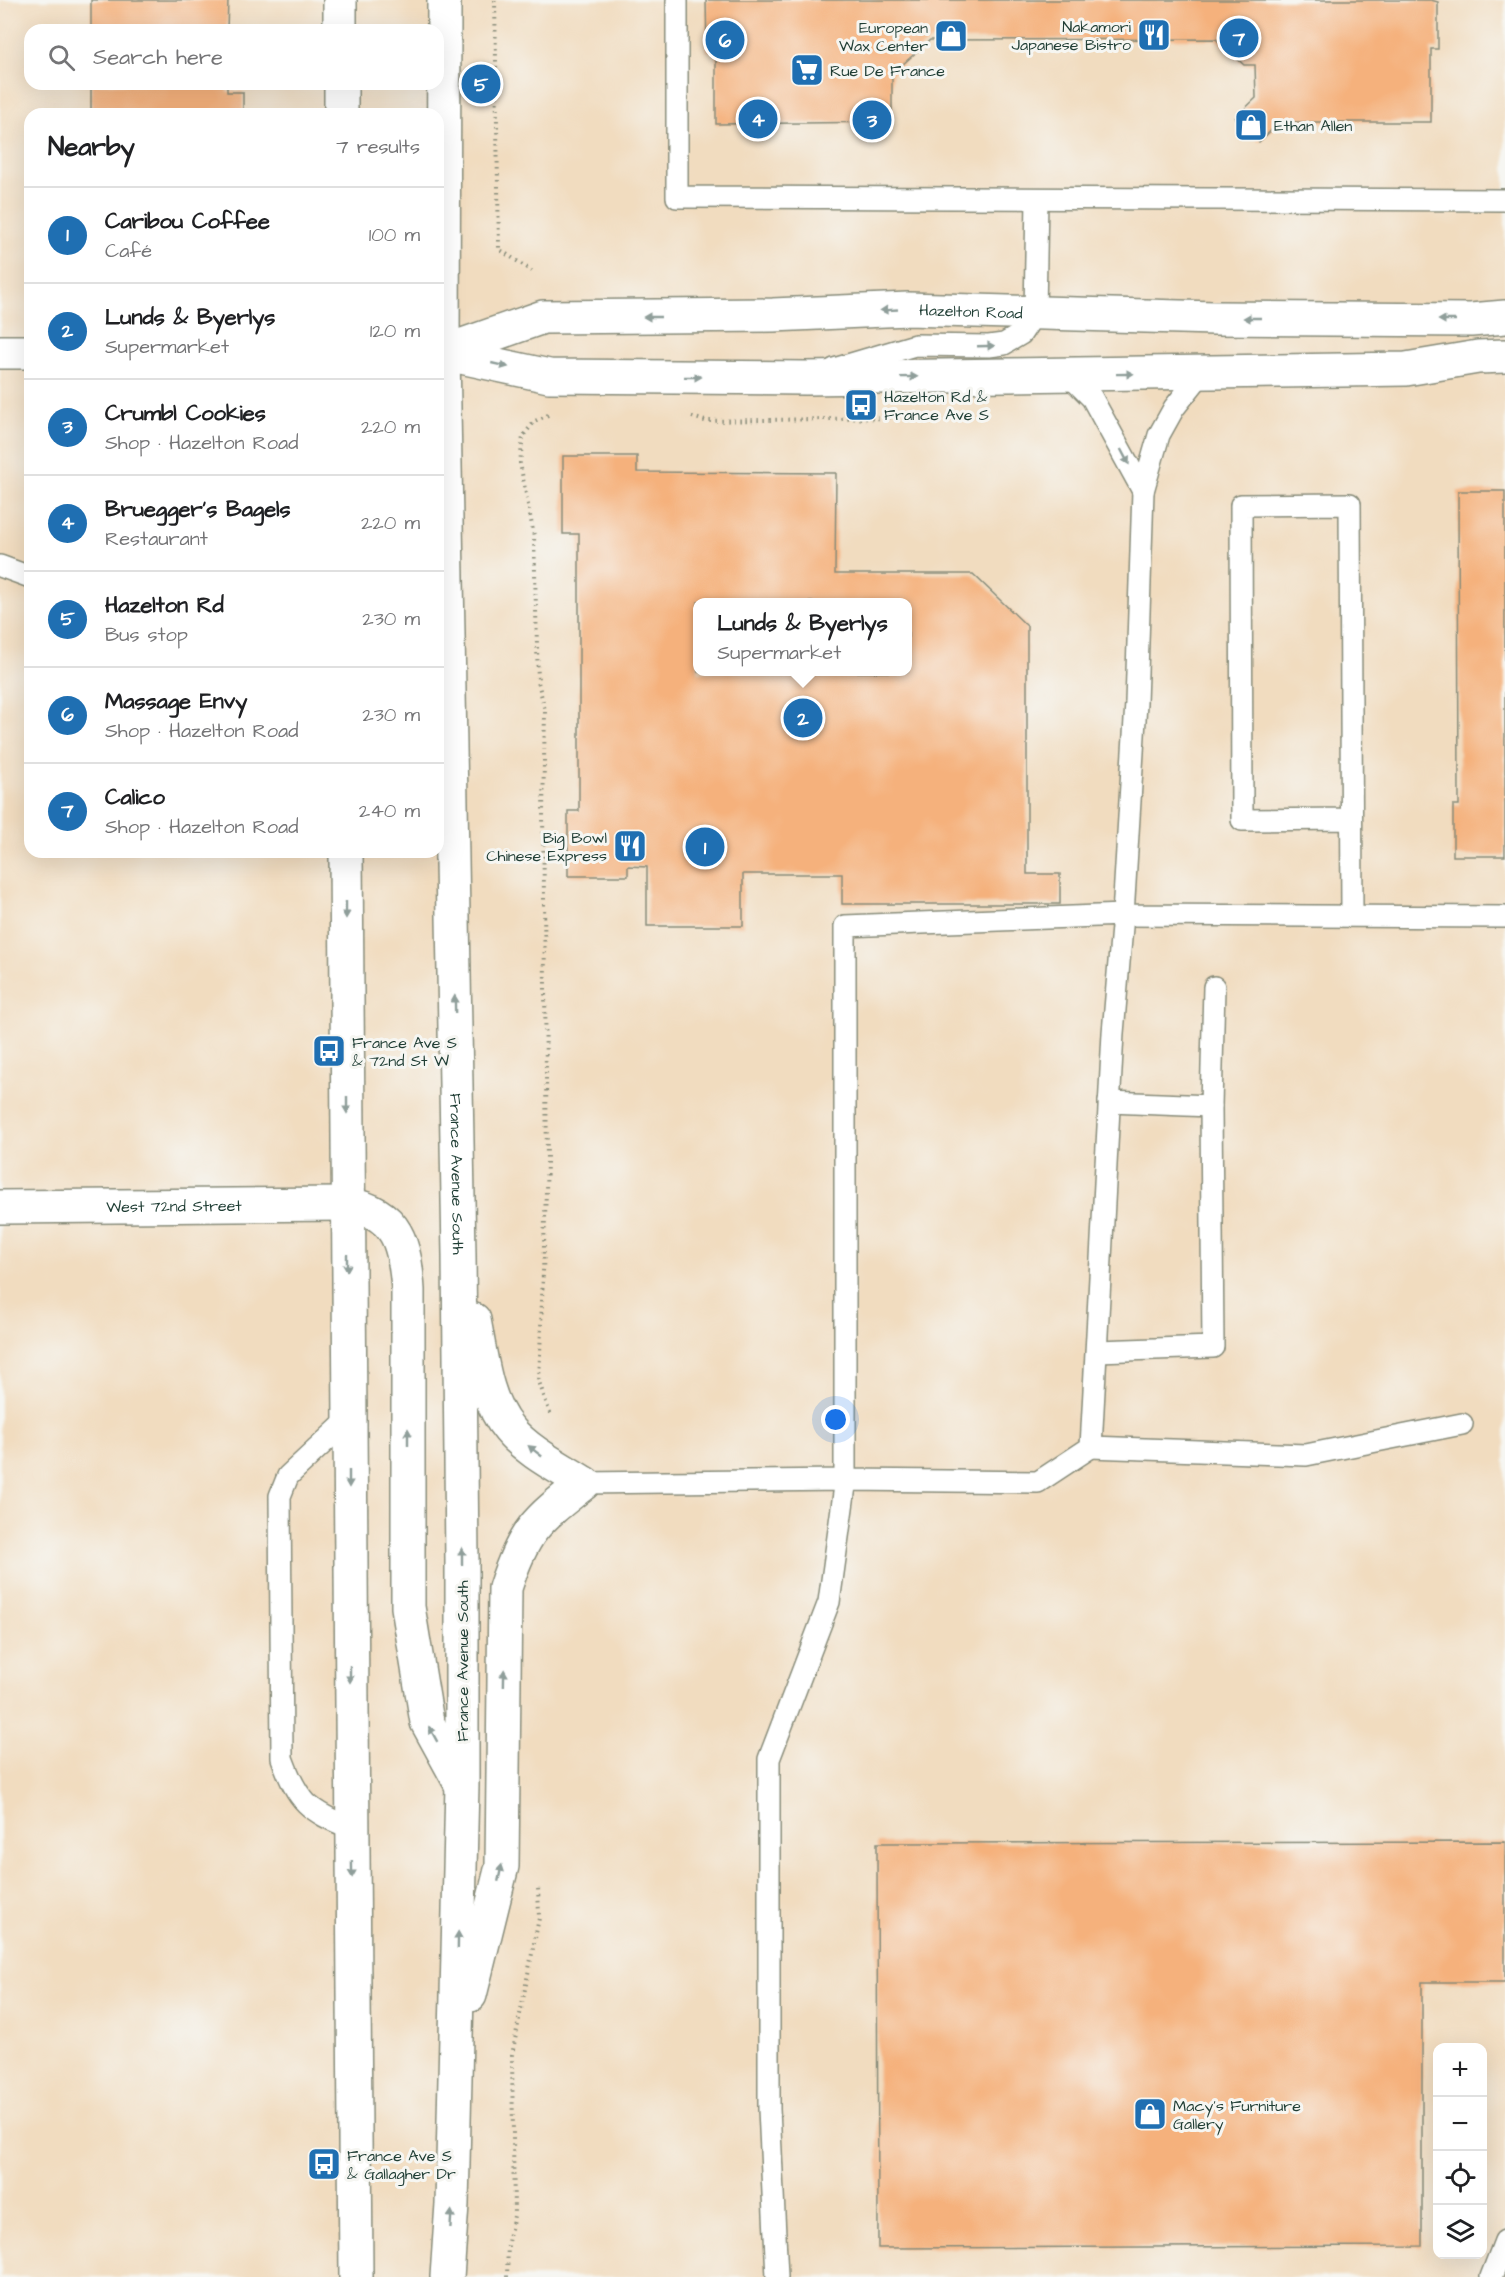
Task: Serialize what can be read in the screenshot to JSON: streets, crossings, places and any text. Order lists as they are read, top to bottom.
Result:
{
  "streets": {
    "main road": ["Hazelton Road", "France Avenue South", "West 72nd Street"]
  },
  "crossings": [
    ["France Avenue South", "West 72nd Street"]
  ],
  "places": {
    "restaurant": ["Nakamori Japanese Bistro", "Big Bowl Chinese Express"],
    "shop": ["European Wax Center", "Ethan Allen", "Macy's Furniture Gallery"],
    "supermarket": ["Rue De France"],
    "bus stop": ["Hazelton Rd & France Ave S", "France Ave S & 72nd St W", "France Ave S & Gallagher Dr"]
  },
  "page": {
    "pins": [
      "7",
      "6",
      "5",
      "4",
      "3",
      "2",
      "1"
    ],
    "search": "Search here",
    "heading": ["Nearby", "7 results"],
    "list": [
      {
        "mark": "1",
        "name": "Caribou Coffee",
        "note": "Café",
        "value": "100 m"
      },
      {
        "mark": "2",
        "name": "Lunds & Byerlys",
        "note": "Supermarket",
        "value": "120 m"
      },
      {
        "mark": "3",
        "name": "Crumbl Cookies",
        "note": "Shop · Hazelton Road",
        "value": "220 m"
      },
      {
        "mark": "4",
        "name": "Bruegger's Bagels",
        "note": "Restaurant",
        "value": "220 m"
      },
      {
        "mark": "5",
        "name": "Hazelton Rd",
        "note": "Bus stop",
        "value": "230 m"
      },
      {
        "mark": "6",
        "name": "Massage Envy",
        "note": "Shop · Hazelton Road",
        "value": "230 m"
      },
      {
        "mark": "7",
        "name": "Calico",
        "note": "Shop · Hazelton Road",
        "value": "240 m"
      }
    ],
    "popup": ["Lunds & Byerlys", "Supermarket"],
    "map_buttons": ["+", "−"]
  }
}
